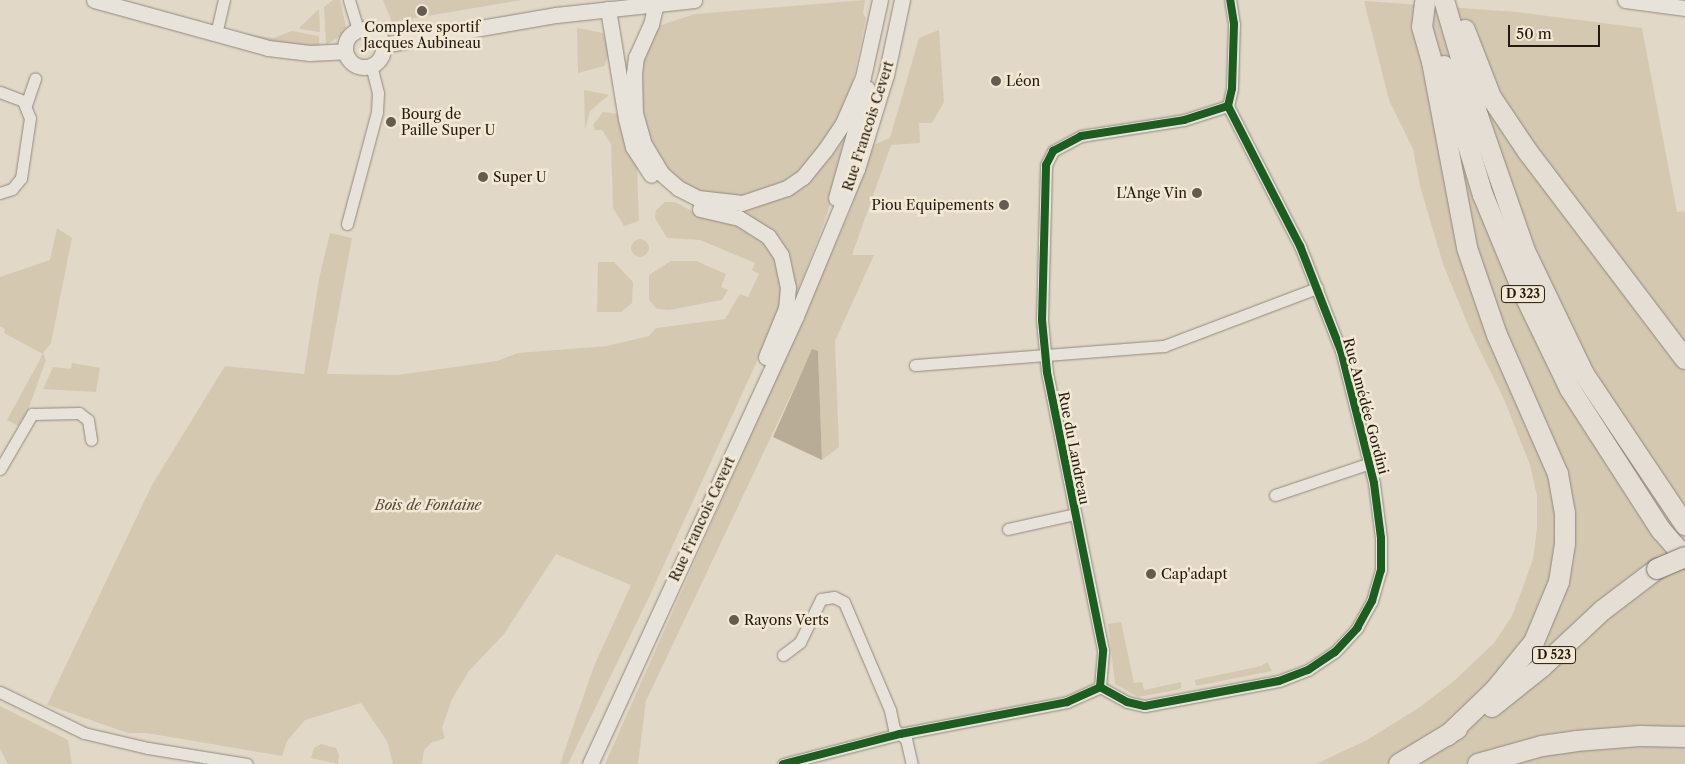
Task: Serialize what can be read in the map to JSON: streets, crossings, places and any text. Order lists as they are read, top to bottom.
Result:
{
  "streets": {
    "highway": ["D 323", "D 523"],
    "street": ["Rue Francois Cevert", "Rue Amédée Gordini", "Rue du Landreau"]
  },
  "crossings": [
    ["D 323", "D 523"],
    ["Rue Amédée Gordini", "Rue du Landreau"]
  ],
  "parks": ["Bois de Fontaine"],
  "places": [
    "Complexe sportif Jacques Aubineau",
    "Léon",
    "Bourg de Paille Super U",
    "Super U",
    "L'Ange Vin",
    "Piou Equipements",
    "Cap'adapt",
    "Rayons Verts"
  ],
  "scale_bar": "50 m"
}
